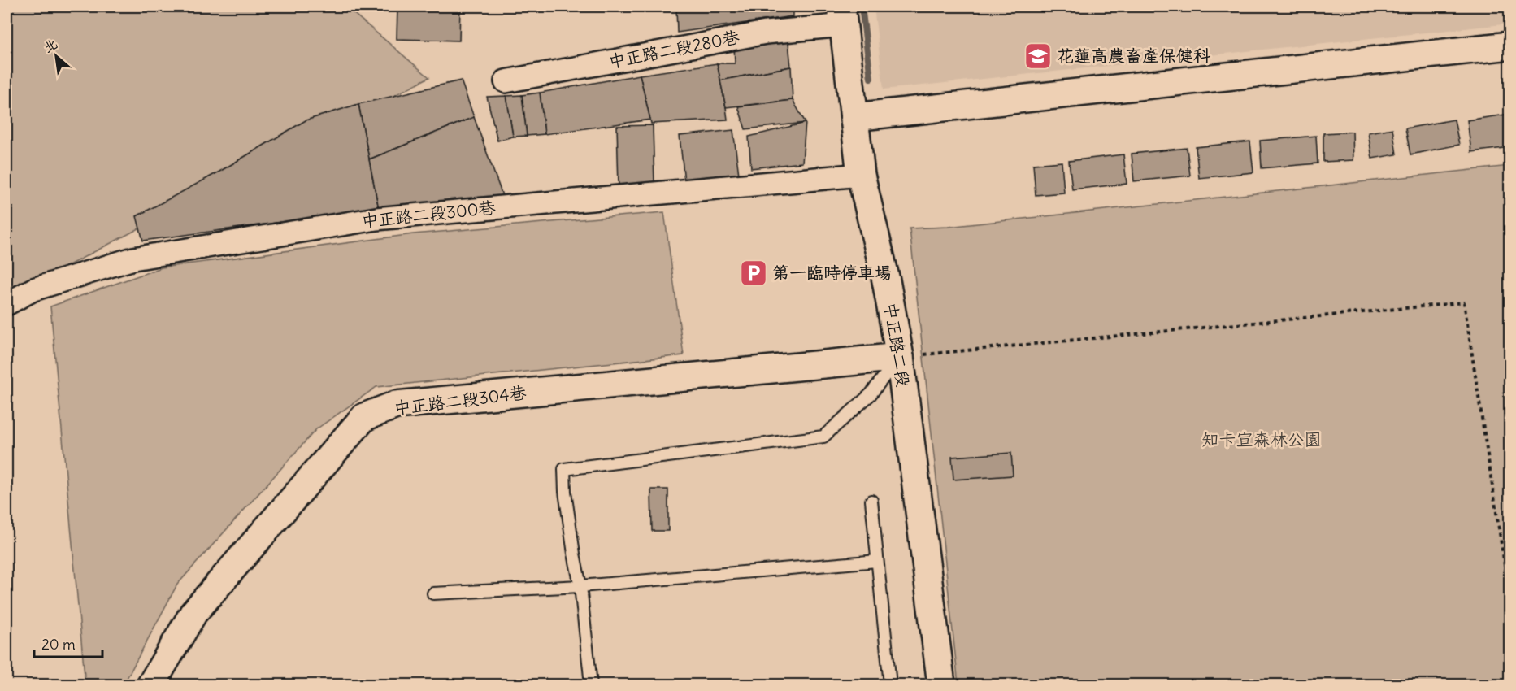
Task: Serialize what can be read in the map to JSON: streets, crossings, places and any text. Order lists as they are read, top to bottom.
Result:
{
  "streets": {
    "street": [
      "中正路二段280巷",
      "中正路二段300巷",
      "中正路二段",
      "中正路二段304巷"
    ]
  },
  "crossings": [
    ["中正路二段280巷", "中正路二段"],
    ["中正路二段300巷", "中正路二段"],
    ["中正路二段", "中正路二段304巷"]
  ],
  "parks": ["知卡宣森林公園"],
  "places": {
    "school or university": ["花蓮高農畜產保健科"],
    "parking": ["第一臨時停車場"]
  },
  "scale_bar": "20 m",
  "north": "top left"
}
